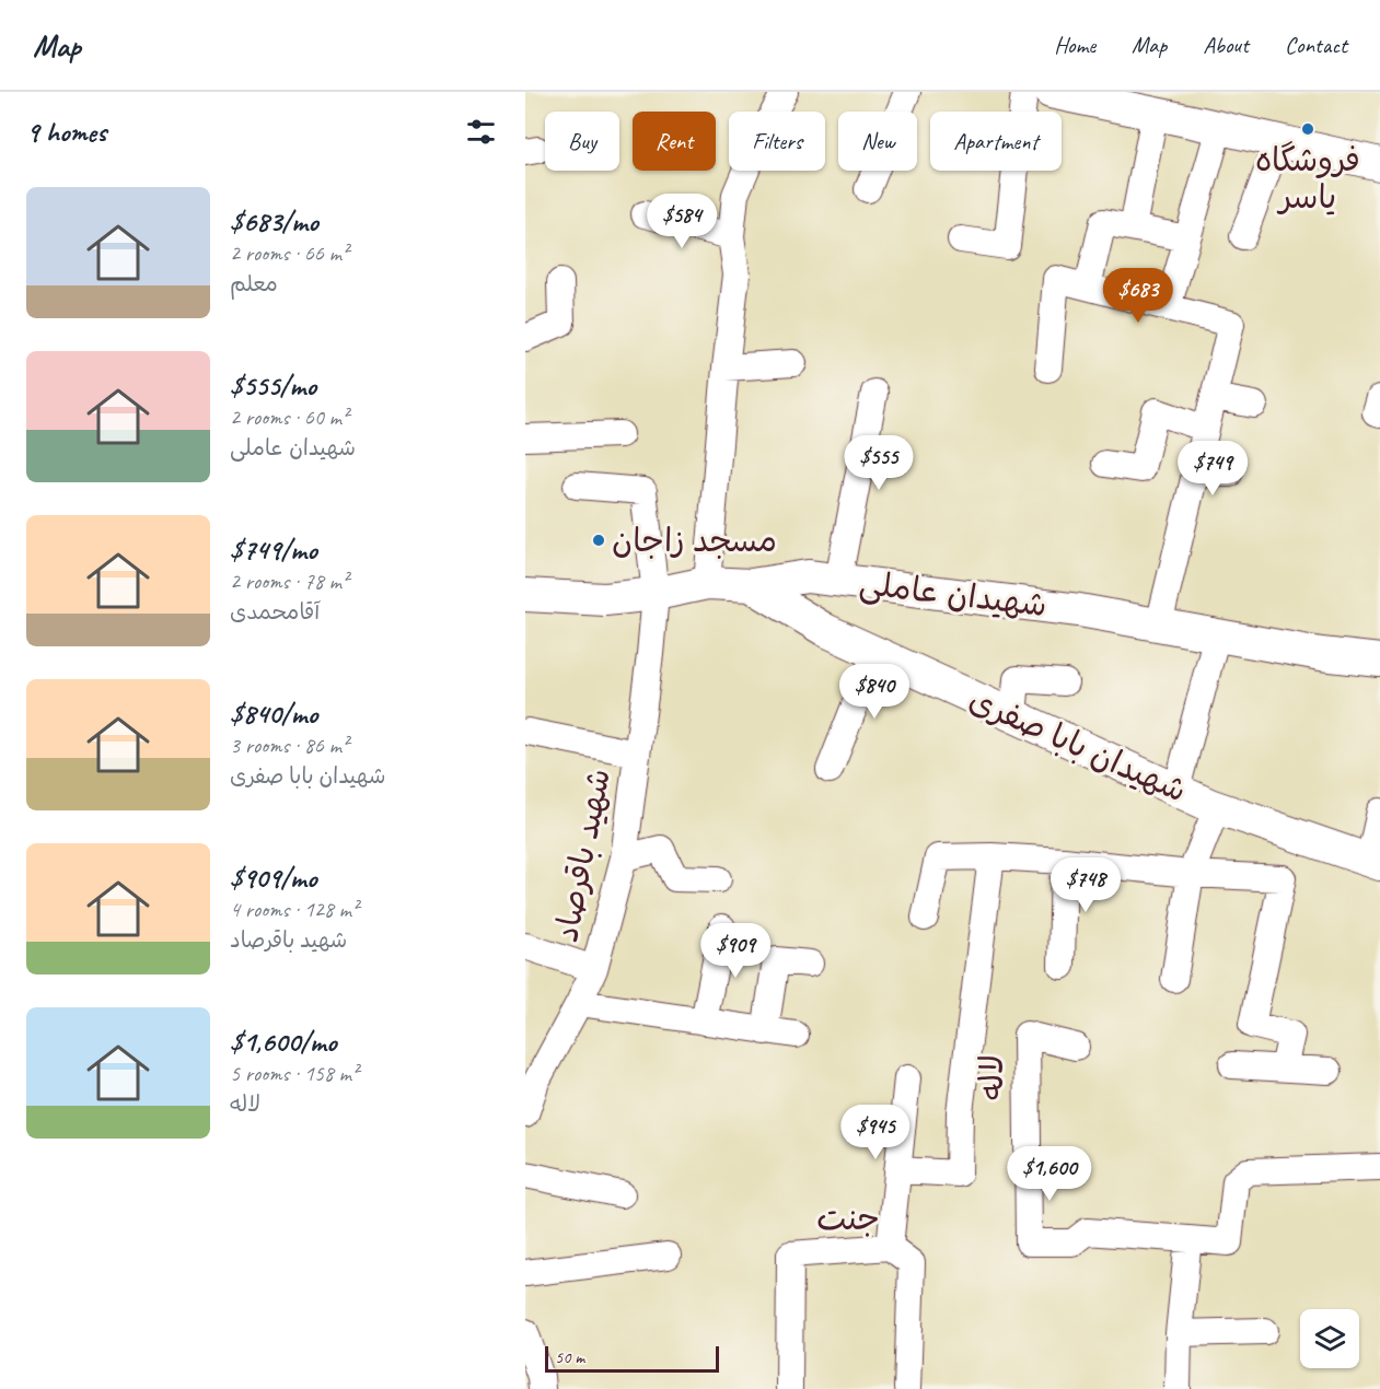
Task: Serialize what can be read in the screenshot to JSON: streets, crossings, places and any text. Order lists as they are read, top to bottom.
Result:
{
  "streets": {
    "street": [
      "شهیدان عاملی",
      "شهیدان بابا صفری",
      "شهید باقرصاد",
      "لاله",
      "جنت"
    ]
  },
  "crossings": [
    ["شهیدان عاملی", "شهیدان بابا صفری"],
    ["شهیدان عاملی", "شهید باقرصاد"]
  ],
  "places": ["فروشگاه یاسر", "مسجد زاجان"],
  "scale_bar": "50 m",
  "page": {
    "header": "Map",
    "nav": [
      "Home",
      "Map",
      "About",
      "Contact"
    ],
    "heading": "9 homes",
    "chip": [
      "Buy",
      "Rent",
      "Filters",
      "New",
      "Apartment"
    ],
    "list": [
      {
        "name": "$683/mo",
        "note": "2 rooms · 66 m² · معلم"
      },
      {
        "name": "$555/mo",
        "note": "2 rooms · 60 m² · شهیدان عاملی"
      },
      {
        "name": "$749/mo",
        "note": "2 rooms · 78 m² · آقامحمدی"
      },
      {
        "name": "$840/mo",
        "note": "3 rooms · 86 m² · شهیدان بابا صفری"
      },
      {
        "name": "$909/mo",
        "note": "4 rooms · 128 m² · شهید باقرصاد"
      },
      {
        "name": "$1,600/mo",
        "note": "5 rooms · 158 m² · لاله"
      }
    ],
    "price": [
      "$584",
      "$683",
      "$555",
      "$749",
      "$840",
      "$748",
      "$909",
      "$945",
      "$1,600"
    ],
    "scale": "50 m"
  }
}
